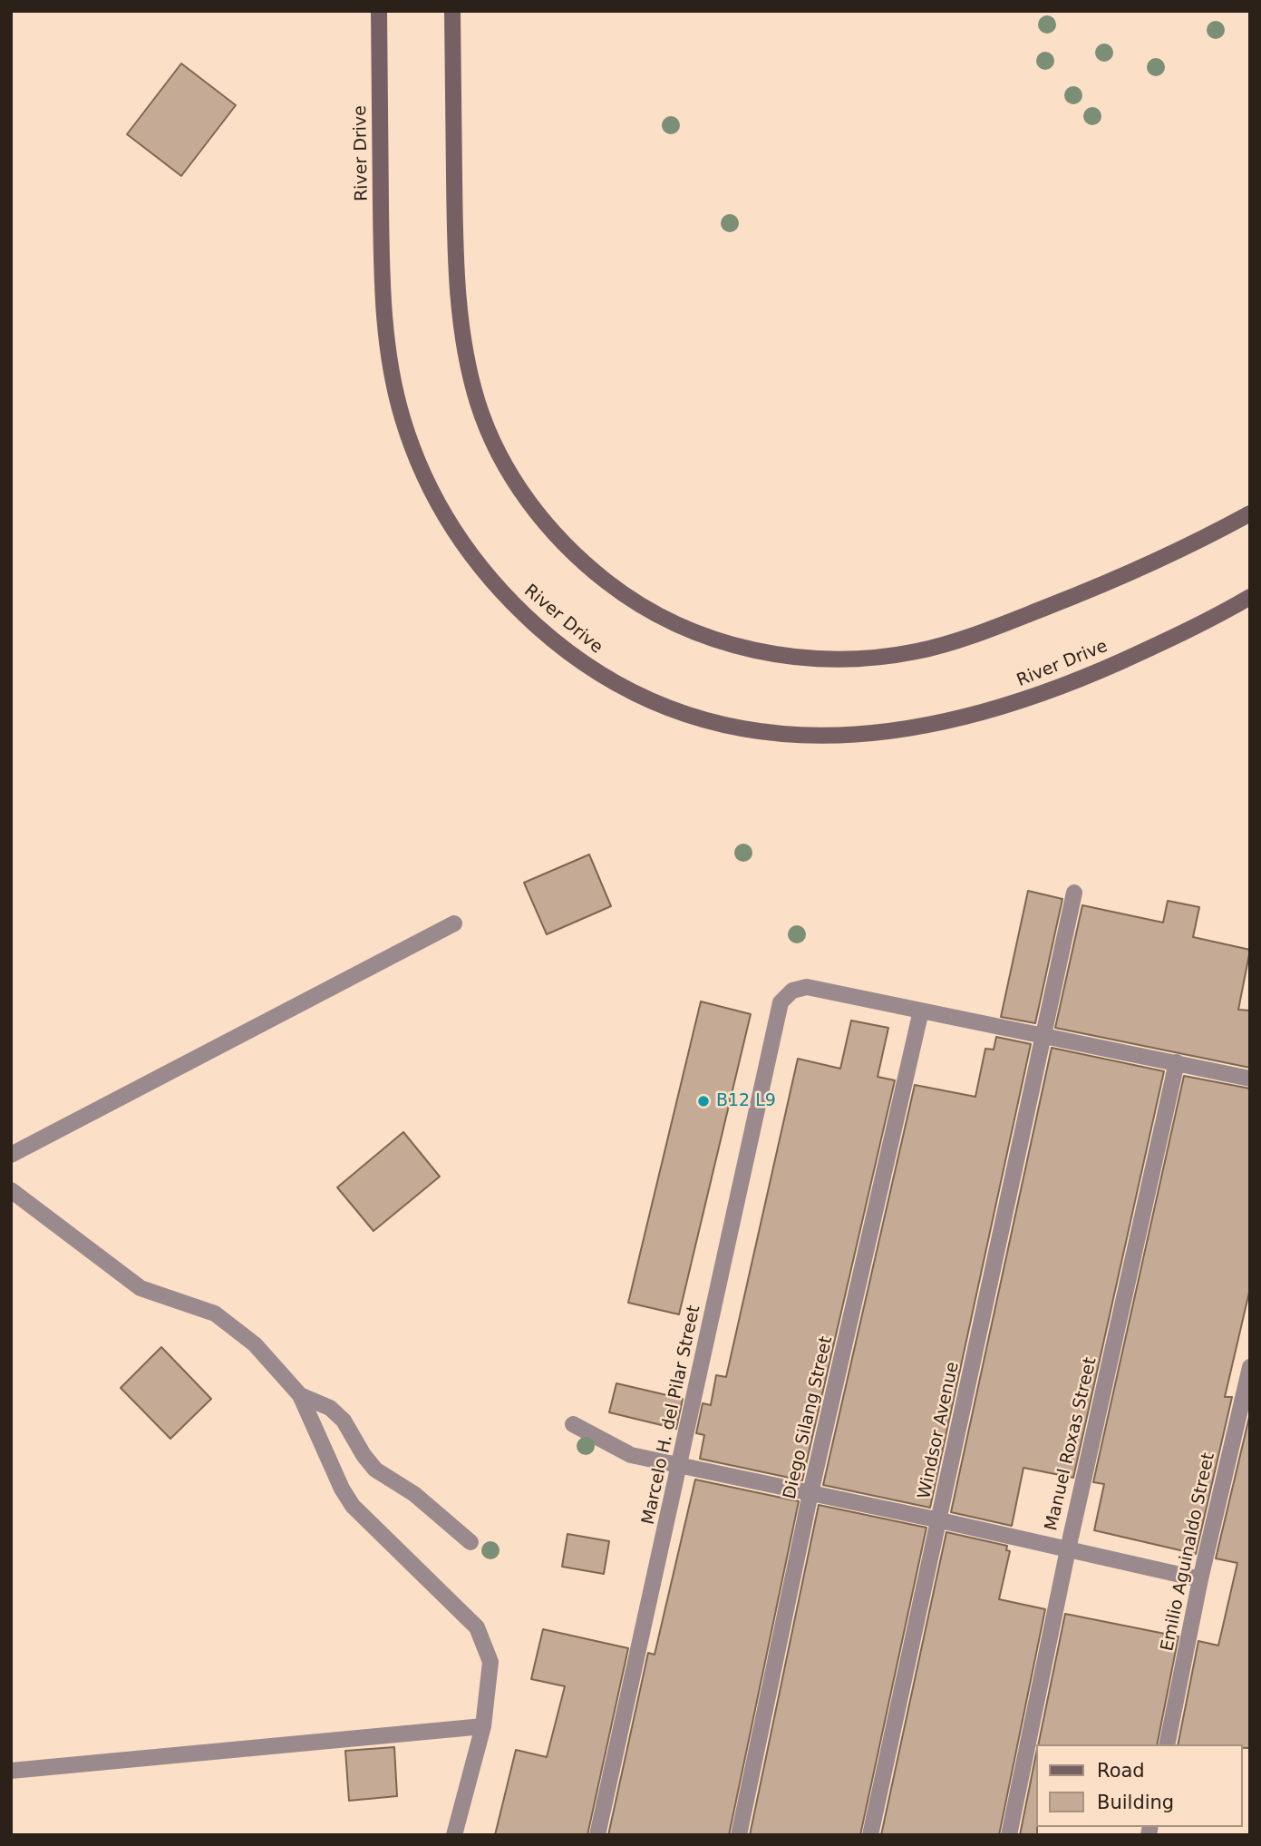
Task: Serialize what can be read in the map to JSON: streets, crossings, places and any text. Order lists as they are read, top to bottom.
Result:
{
  "streets": {
    "street": [
      "River Drive",
      "Marcelo H. del Pilar Street",
      "Diego Silang Street",
      "Windsor Avenue",
      "Manuel Roxas Street",
      "Emilio Aguinaldo Street"
    ]
  },
  "crossings": [
    ["Marcelo H. del Pilar Street", "Diego Silang Street"]
  ],
  "places": ["B12 L9"],
  "legend": ["Road", "Building"]
}
